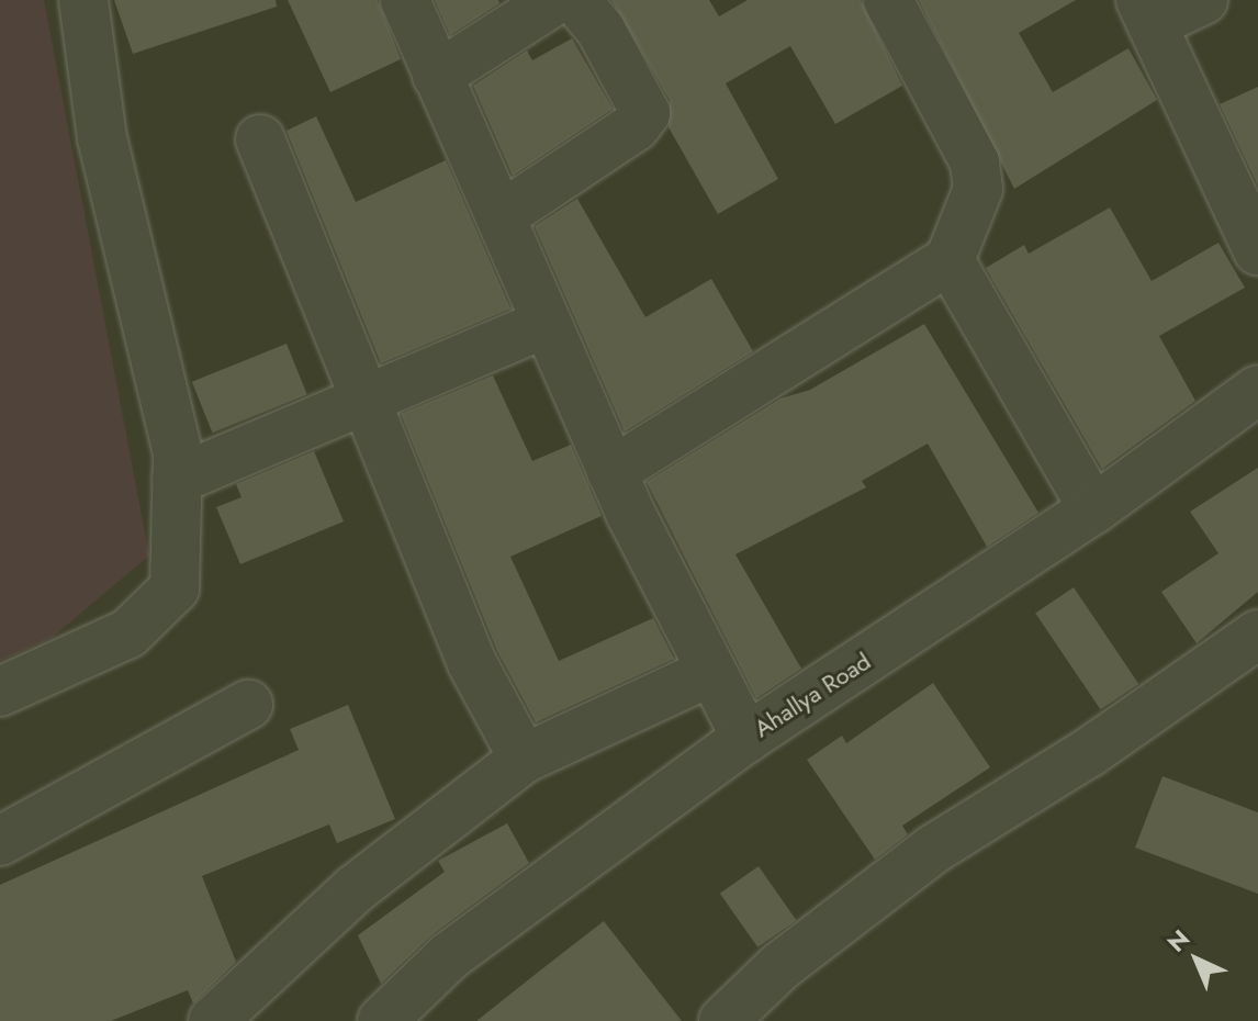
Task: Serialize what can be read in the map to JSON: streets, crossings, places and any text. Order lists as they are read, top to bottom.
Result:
{
  "streets": {
    "street": ["Ahallya Road"]
  },
  "north": "top left"
}
